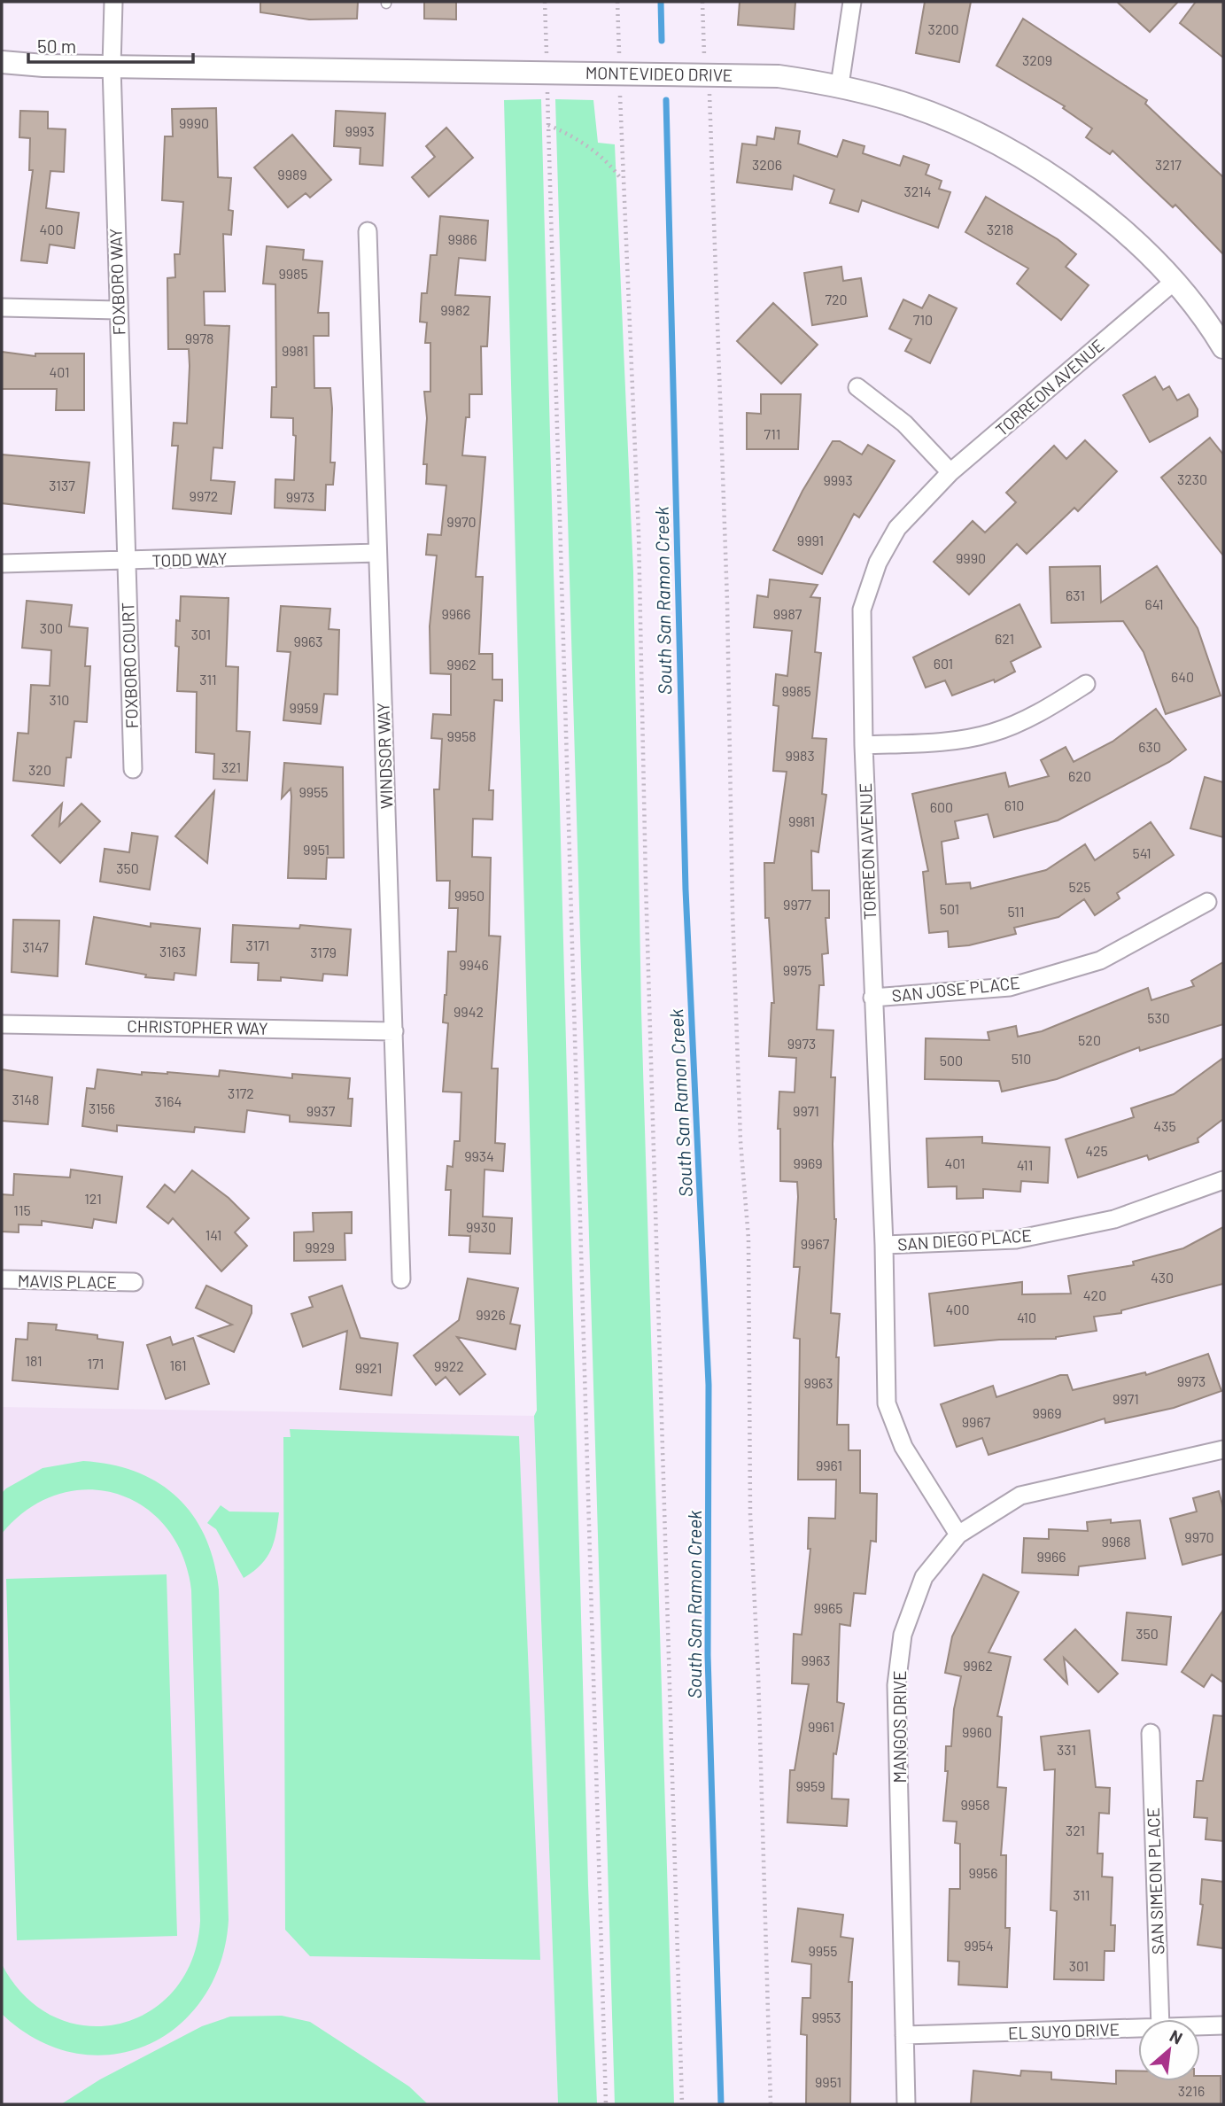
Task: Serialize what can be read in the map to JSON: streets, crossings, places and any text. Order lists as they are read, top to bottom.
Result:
{
  "streets": {
    "street": [
      "MONTEVIDEO DRIVE",
      "FOXBORO WAY",
      "TORREON AVENUE",
      "TODD WAY",
      "FOXBORO COURT",
      "WINDSOR WAY",
      "SAN JOSE PLACE",
      "CHRISTOPHER WAY",
      "SAN DIEGO PLACE",
      "MAVIS PLACE",
      "MANGOS DRIVE",
      "SAN SIMEON PLACE",
      "EL SUYO DRIVE"
    ]
  },
  "crossings": [
    ["MONTEVIDEO DRIVE", "FOXBORO WAY"],
    ["MONTEVIDEO DRIVE", "TORREON AVENUE"],
    ["FOXBORO WAY", "TODD WAY"],
    ["FOXBORO WAY", "FOXBORO COURT"],
    ["TORREON AVENUE", "SAN JOSE PLACE"],
    ["TORREON AVENUE", "SAN DIEGO PLACE"],
    ["TORREON AVENUE", "MANGOS DRIVE"],
    ["TODD WAY", "FOXBORO COURT"],
    ["TODD WAY", "WINDSOR WAY"],
    ["WINDSOR WAY", "CHRISTOPHER WAY"],
    ["MANGOS DRIVE", "EL SUYO DRIVE"]
  ],
  "water": ["South San Ramon Creek"],
  "house_numbers": [
    "3200",
    "3209",
    "9990",
    "9993",
    "3206",
    "3217",
    "9989",
    "3214",
    "400",
    "3218",
    "9986",
    "9985",
    "720",
    "9982",
    "710",
    "9978",
    "9981",
    "401",
    "711",
    "3230",
    "9993",
    "3137",
    "9972",
    "9973",
    "9970",
    "9991",
    "9990",
    "631",
    "641",
    "9966",
    "9987",
    "300",
    "301",
    "621",
    "9963",
    "601",
    "9962",
    "640",
    "311",
    "9985",
    "310",
    "9959",
    "9958",
    "630",
    "9983",
    "321",
    "320",
    "620",
    "9955",
    "610",
    "600",
    "9981",
    "9951",
    "541",
    "350",
    "525",
    "9950",
    "9977",
    "501",
    "511",
    "3171",
    "3147",
    "3163",
    "3179",
    "9946",
    "9975",
    "9942",
    "530",
    "520",
    "9973",
    "510",
    "500",
    "3172",
    "3148",
    "3164",
    "3156",
    "9937",
    "9971",
    "435",
    "425",
    "9934",
    "9969",
    "401",
    "411",
    "121",
    "115",
    "9930",
    "141",
    "9967",
    "9929",
    "430",
    "420",
    "400",
    "9926",
    "410",
    "181",
    "171",
    "161",
    "9922",
    "9921",
    "9973",
    "9963",
    "9971",
    "9969",
    "9967",
    "9961",
    "9970",
    "9968",
    "9966",
    "9965",
    "350",
    "9963",
    "9962",
    "9961",
    "9960",
    "331",
    "9959",
    "9958",
    "321",
    "9956",
    "311",
    "9954",
    "9955",
    "301",
    "9953",
    "9951",
    "3216"
  ],
  "scale_bar": "50 m",
  "north": "top right"
}
